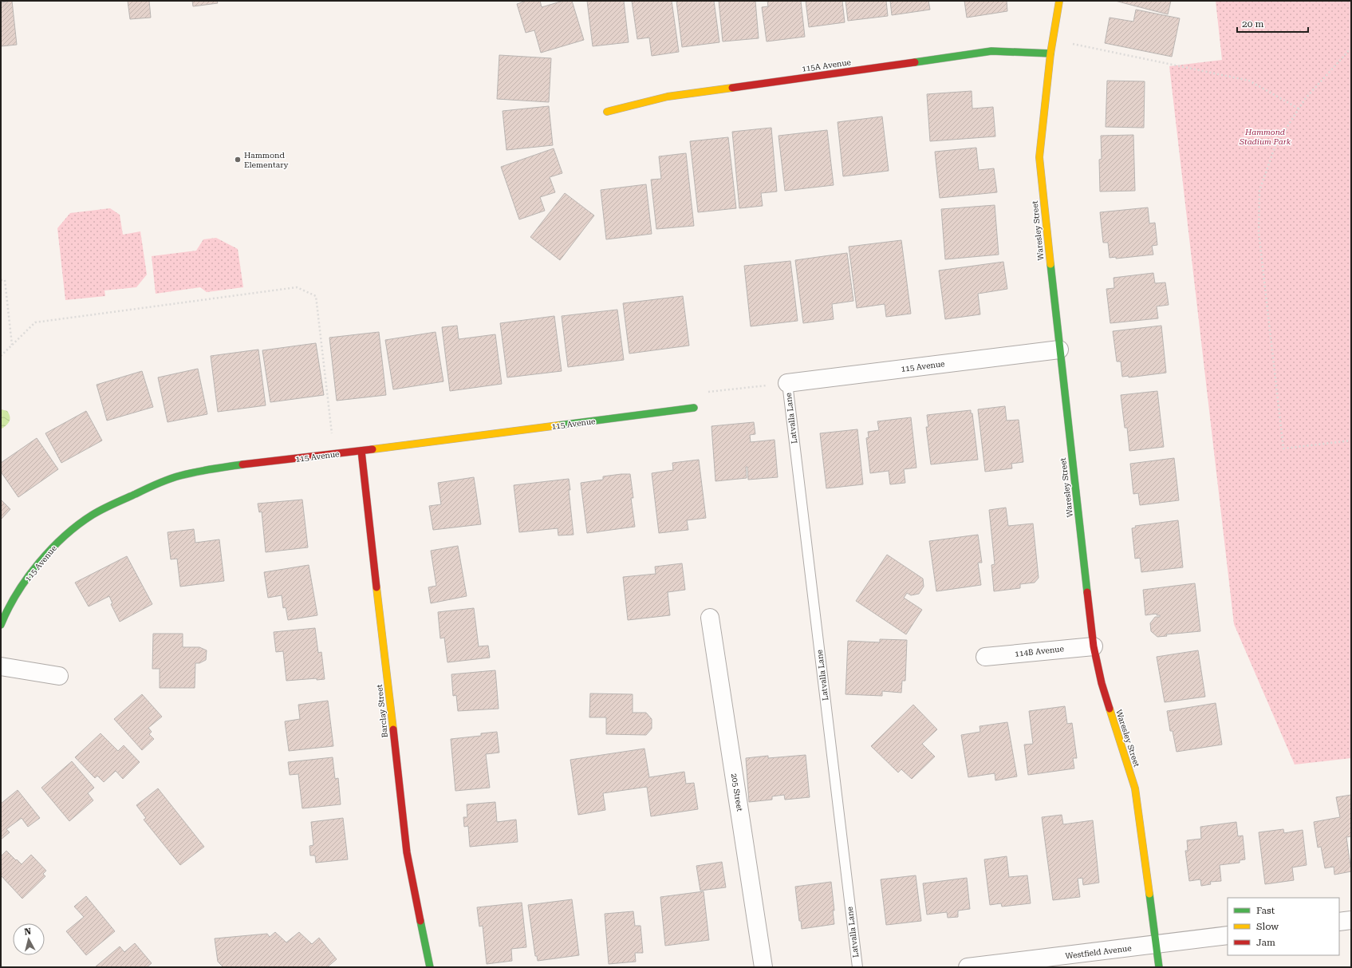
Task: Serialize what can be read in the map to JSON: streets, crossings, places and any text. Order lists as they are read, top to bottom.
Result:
{
  "streets": {
    "street": [
      "115A Avenue",
      "Waresley Street",
      "115 Avenue",
      "114B Avenue",
      "Barclay Street",
      "205 Street",
      "Westfield Avenue"
    ],
    "lane": ["Latvalla Lane"]
  },
  "crossings": [
    ["115A Avenue", "Waresley Street"],
    ["Waresley Street", "115 Avenue"],
    ["Waresley Street", "114B Avenue"],
    ["Waresley Street", "Westfield Avenue"],
    ["115 Avenue", "Latvalla Lane"],
    ["115 Avenue", "Barclay Street"]
  ],
  "parks": ["Hammond Stadium Park"],
  "places": ["Hammond Elementary"],
  "legend": ["Fast", "Slow", "Jam"],
  "scale_bar": "20 m",
  "north": "top"
}
